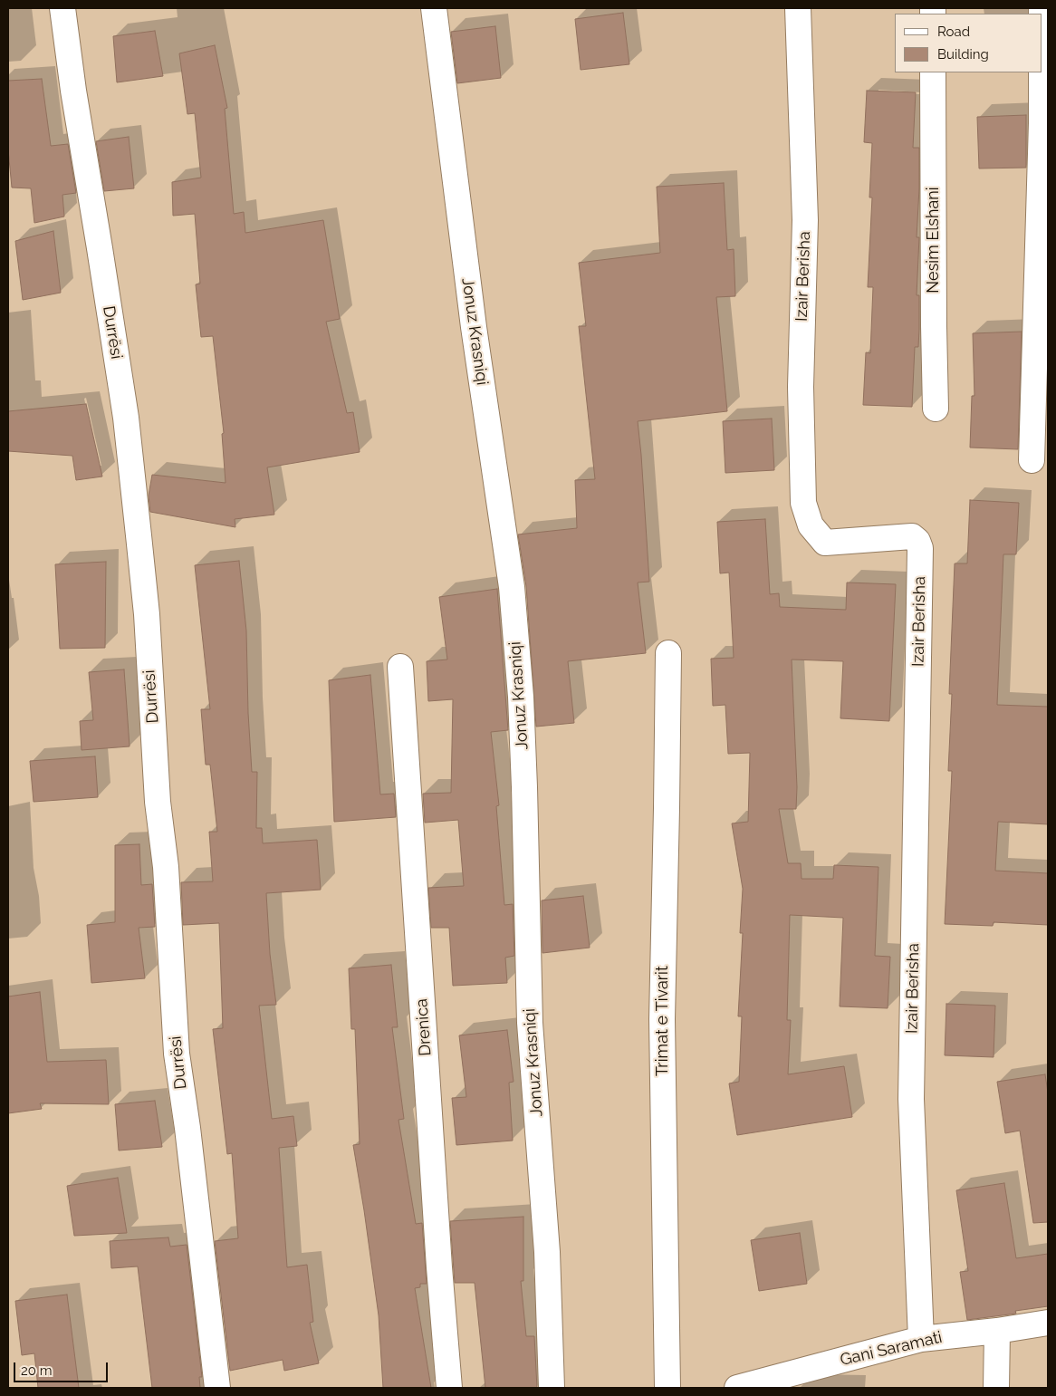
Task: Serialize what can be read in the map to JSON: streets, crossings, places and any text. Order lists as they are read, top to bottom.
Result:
{
  "streets": {
    "street": [
      "Nesim Elshani",
      "Izair Berisha",
      "Jonuz Krasniqi",
      "Durrësi",
      "Trimat e Tivarit",
      "Drenica",
      "Gani Saramati"
    ]
  },
  "crossings": [
    ["Izair Berisha", "Gani Saramati"]
  ],
  "legend": ["Road", "Building"],
  "scale_bar": "20 m"
}
